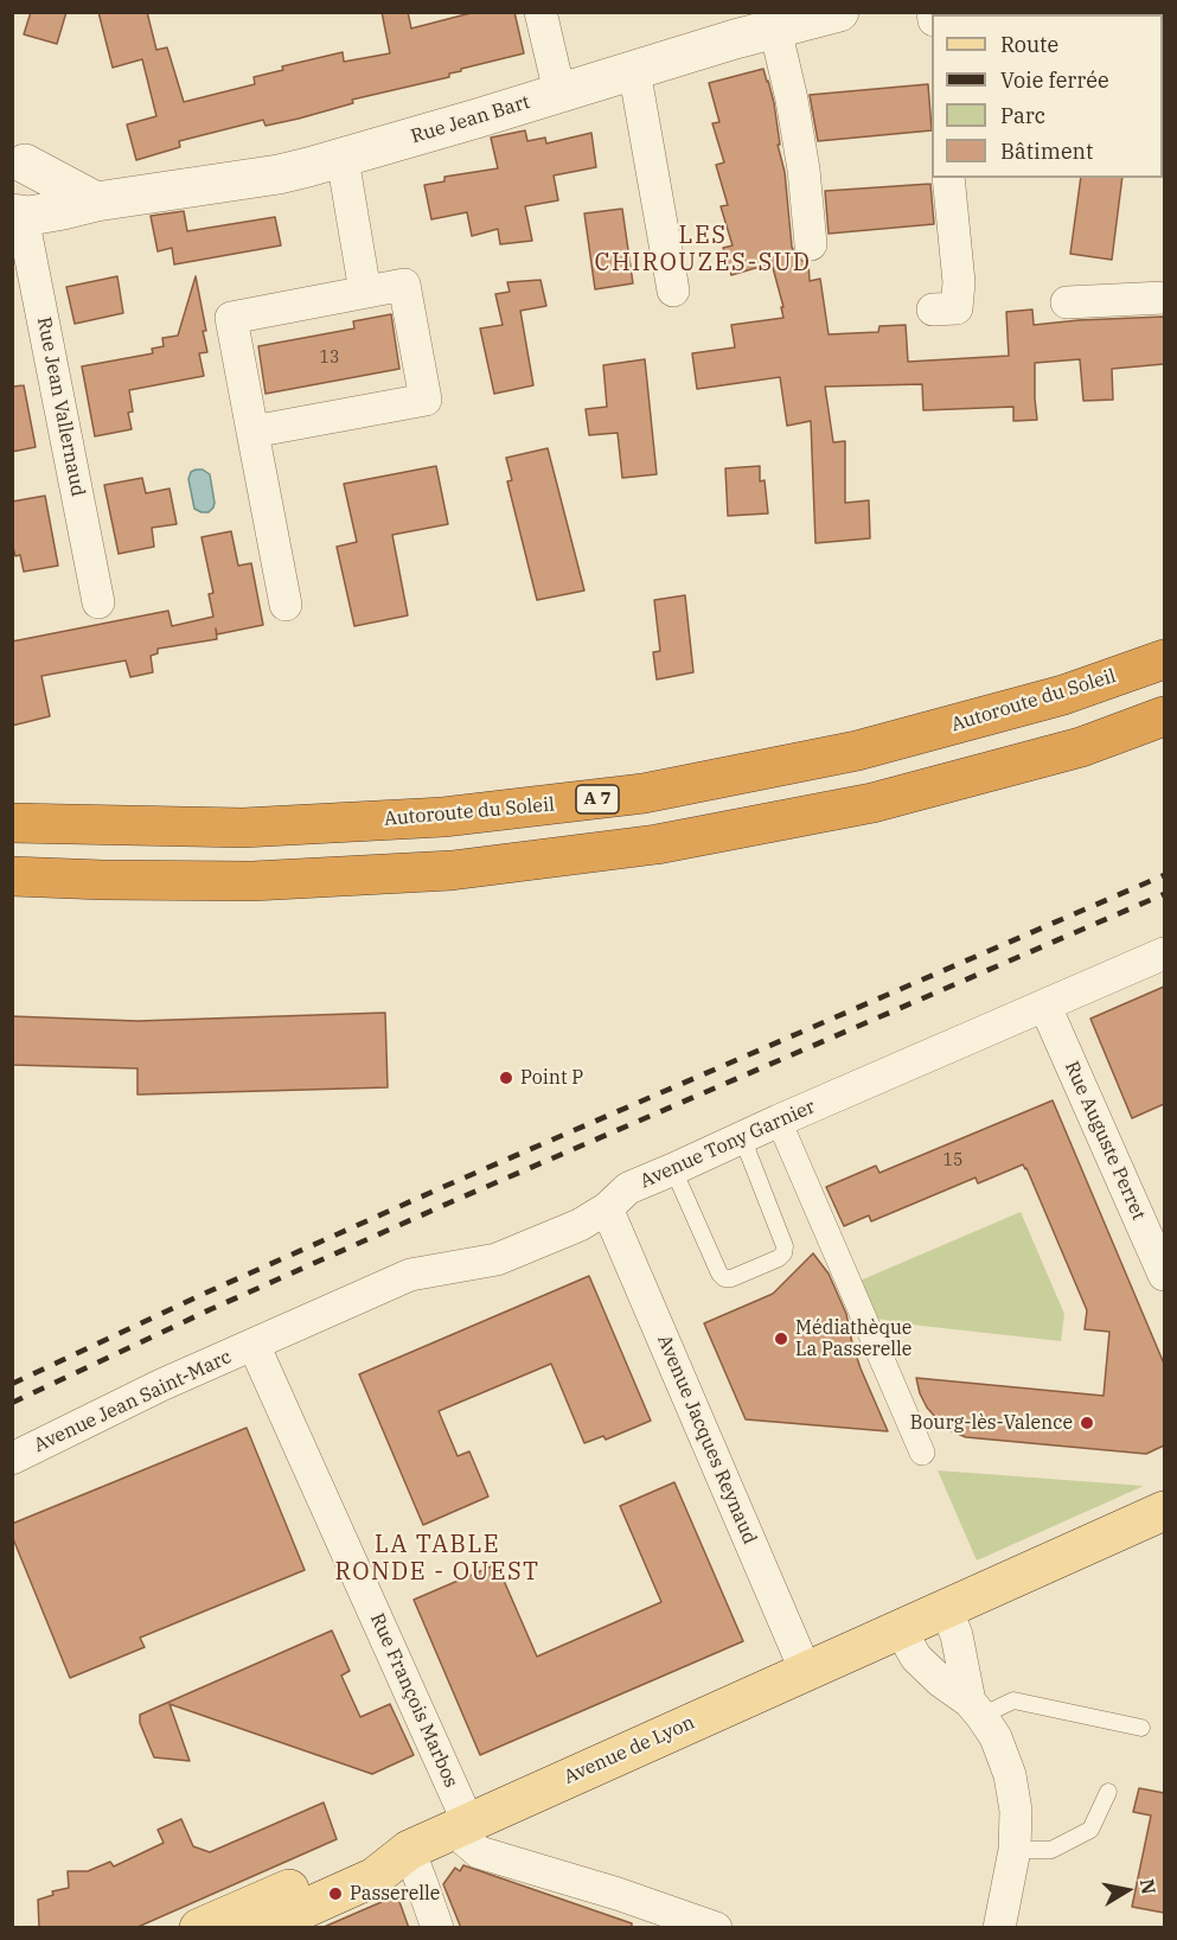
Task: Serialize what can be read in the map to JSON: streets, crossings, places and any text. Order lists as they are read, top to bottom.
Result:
{
  "streets": {
    "highway": ["Autoroute du Soleil", "A 7"],
    "main road": ["Avenue de Lyon"],
    "street": [
      "Rue Jean Bart",
      "Rue Jean Vallernaud",
      "Rue Auguste Perret",
      "Avenue Tony Garnier",
      "Avenue Jean Saint-Marc",
      "Avenue Jacques Reynaud",
      "Rue François Marbos"
    ]
  },
  "crossings": [
    ["Rue Jean Bart", "Rue Jean Vallernaud"],
    ["Rue Auguste Perret", "Avenue Tony Garnier"],
    ["Avenue Tony Garnier", "Avenue Jean Saint-Marc"],
    ["Avenue Tony Garnier", "Avenue Jacques Reynaud"],
    ["Avenue Tony Garnier", "Rue François Marbos"],
    ["Avenue Jean Saint-Marc", "Rue François Marbos"],
    ["Avenue Jacques Reynaud", "Avenue de Lyon"],
    ["Rue François Marbos", "Avenue de Lyon"]
  ],
  "districts": ["LES CHIROUZES-SUD", "LA TABLE RONDE - OUEST"],
  "places": [
    "Point P",
    "Médiathèque La Passerelle",
    "Bourg-lès-Valence",
    "Passerelle"
  ],
  "house_numbers": ["13", "15"],
  "legend": [
    "Route",
    "Voie ferrée",
    "Parc",
    "Bâtiment"
  ],
  "north": "right"
}
